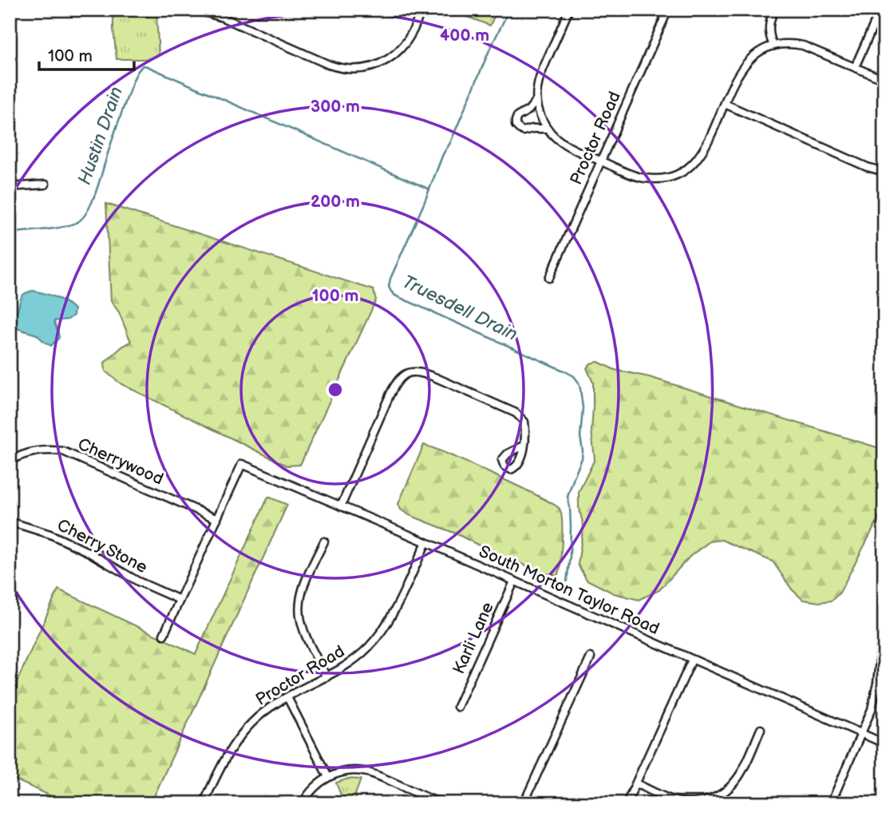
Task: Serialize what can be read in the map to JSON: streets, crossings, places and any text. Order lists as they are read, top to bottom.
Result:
{
  "streets": {
    "street": [
      "Proctor Road",
      "Cherrywood",
      "Cherry Stone",
      "South Morton Taylor Road",
      "Karli Lane"
    ]
  },
  "crossings": [
    ["Proctor Road", "South Morton Taylor Road"],
    ["Cherrywood", "South Morton Taylor Road"],
    ["South Morton Taylor Road", "Karli Lane"]
  ],
  "water": ["Hustin Drain", "Truesdell Drain"],
  "scale_bar": "100 m",
  "rings": [
    "400 m",
    "300 m",
    "200 m",
    "100 m"
  ]
}
